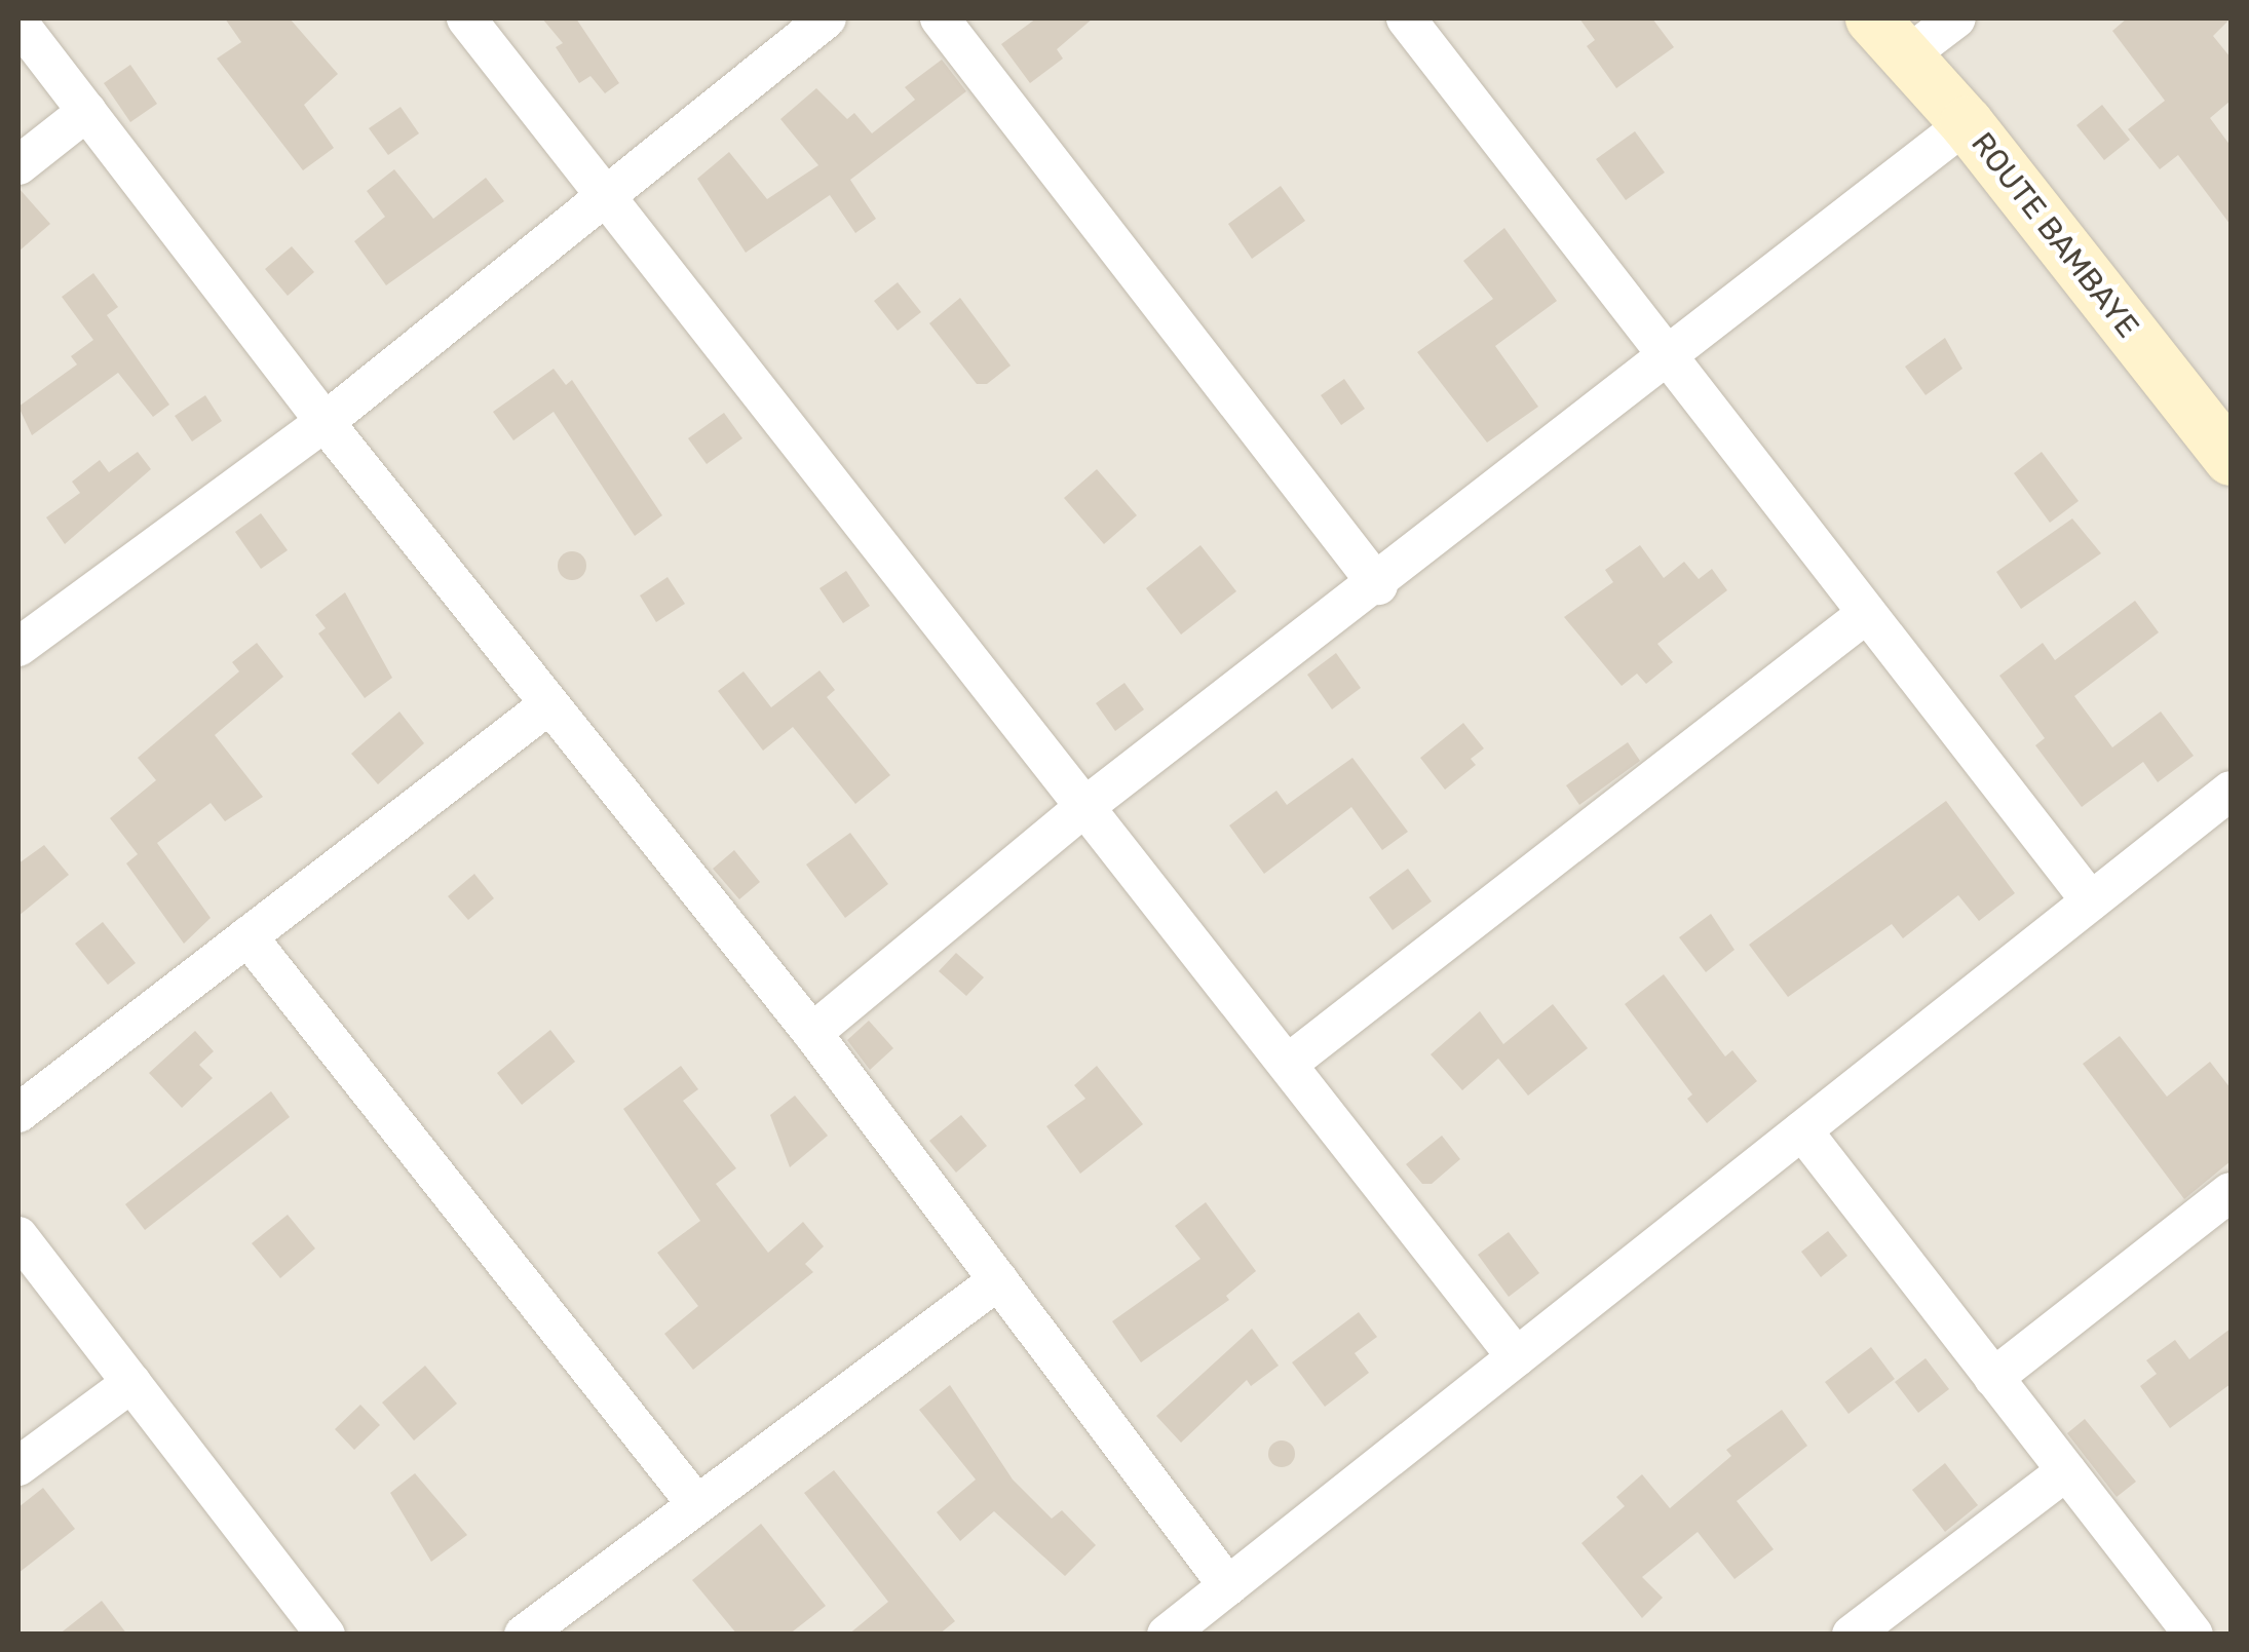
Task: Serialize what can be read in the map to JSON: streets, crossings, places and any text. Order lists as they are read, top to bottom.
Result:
{
  "streets": {
    "street": ["ROUTE BAMBAYE"]
  }
}
